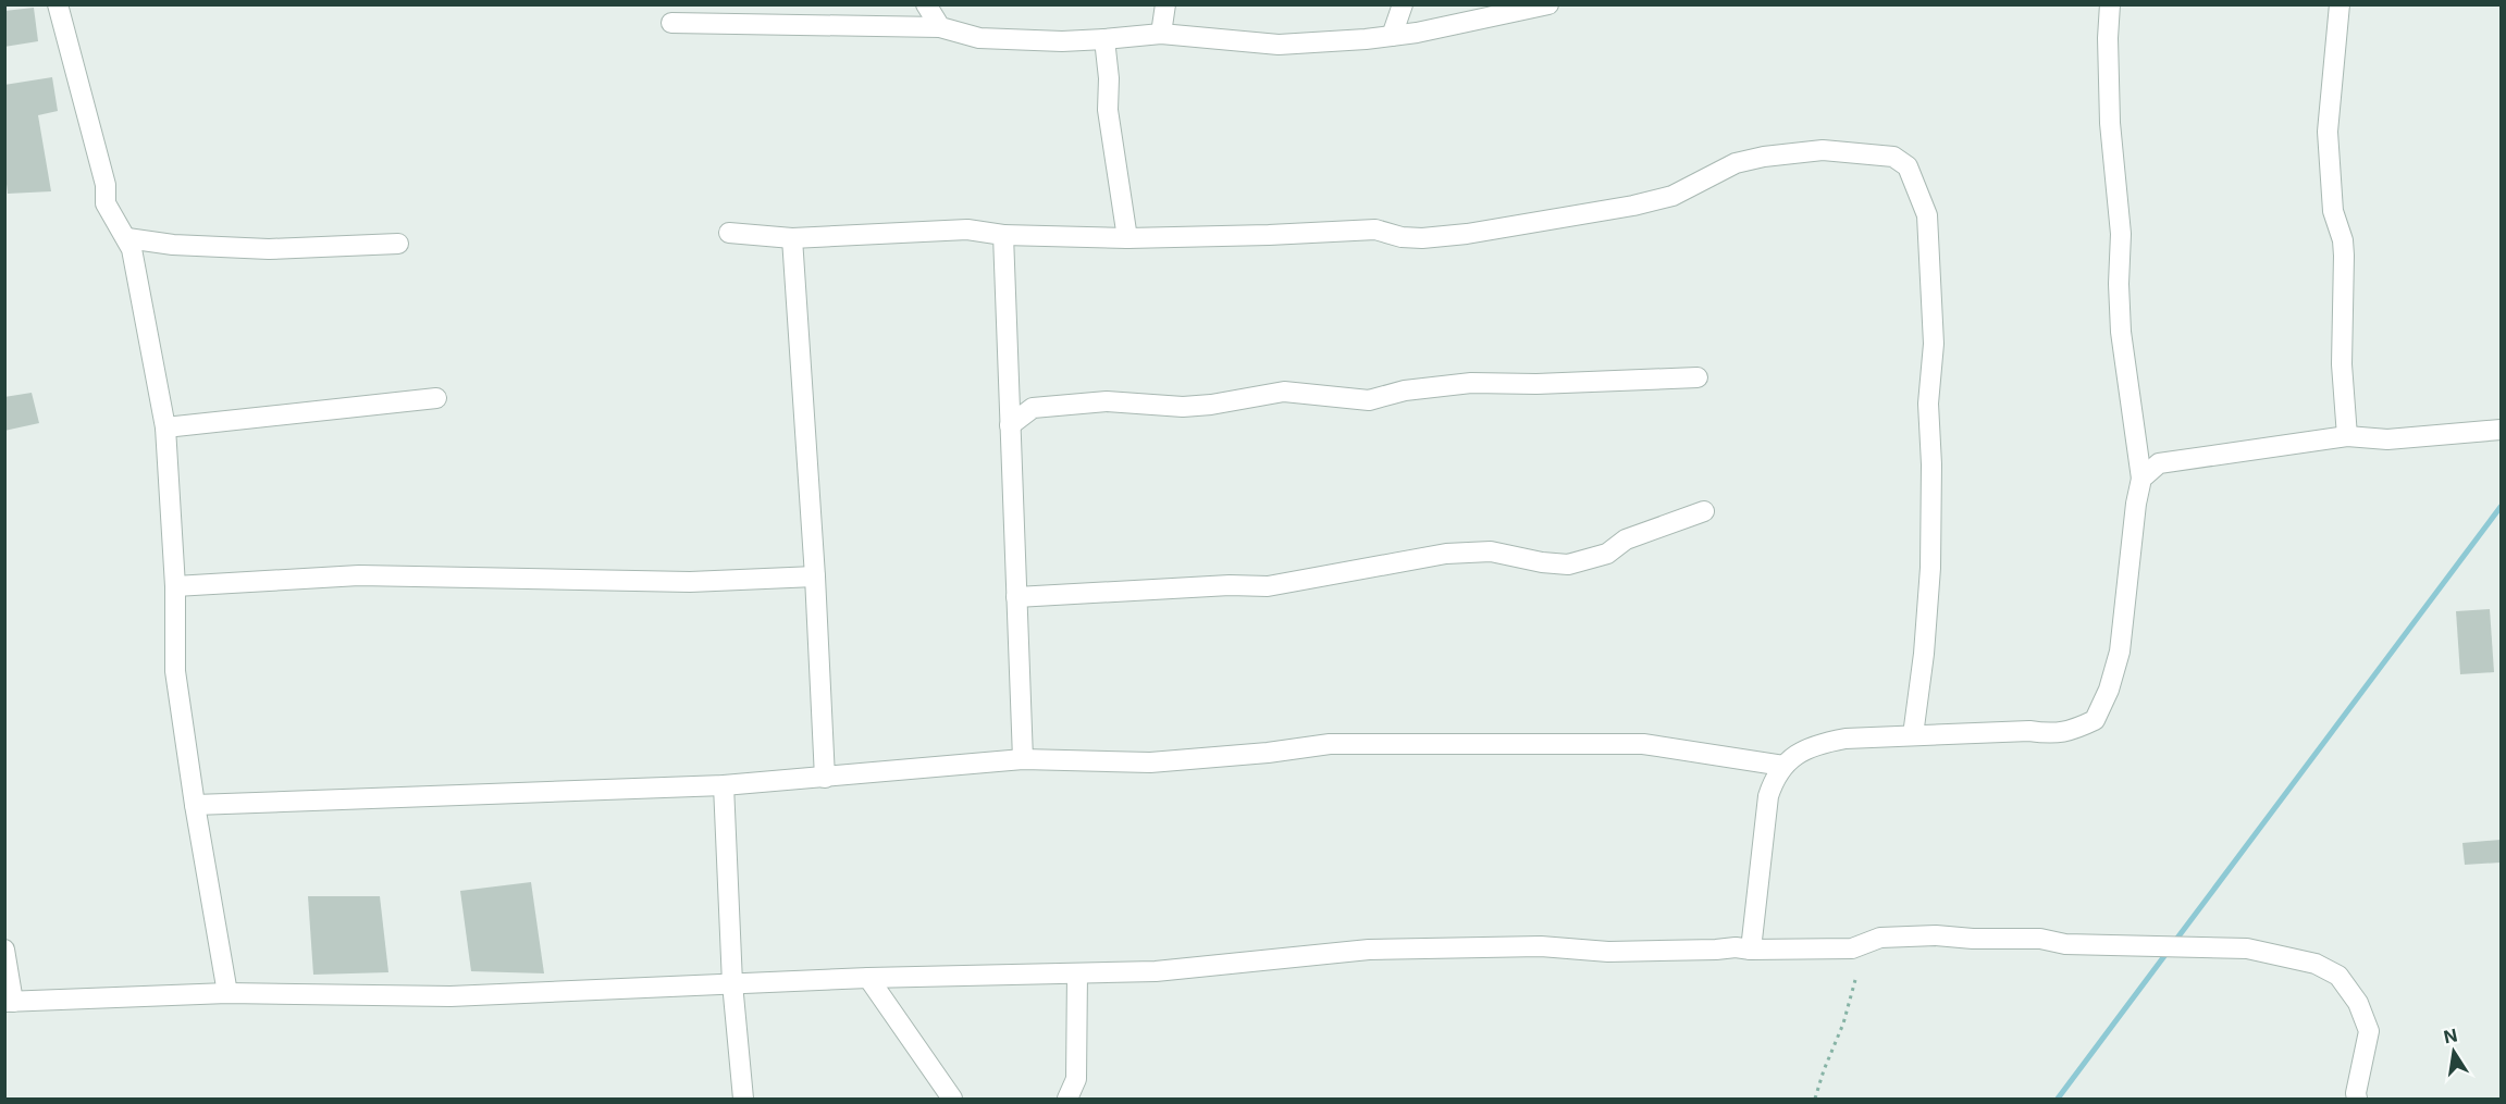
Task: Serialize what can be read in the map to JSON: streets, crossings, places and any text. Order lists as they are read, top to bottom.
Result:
{
  "north": "top"
}
